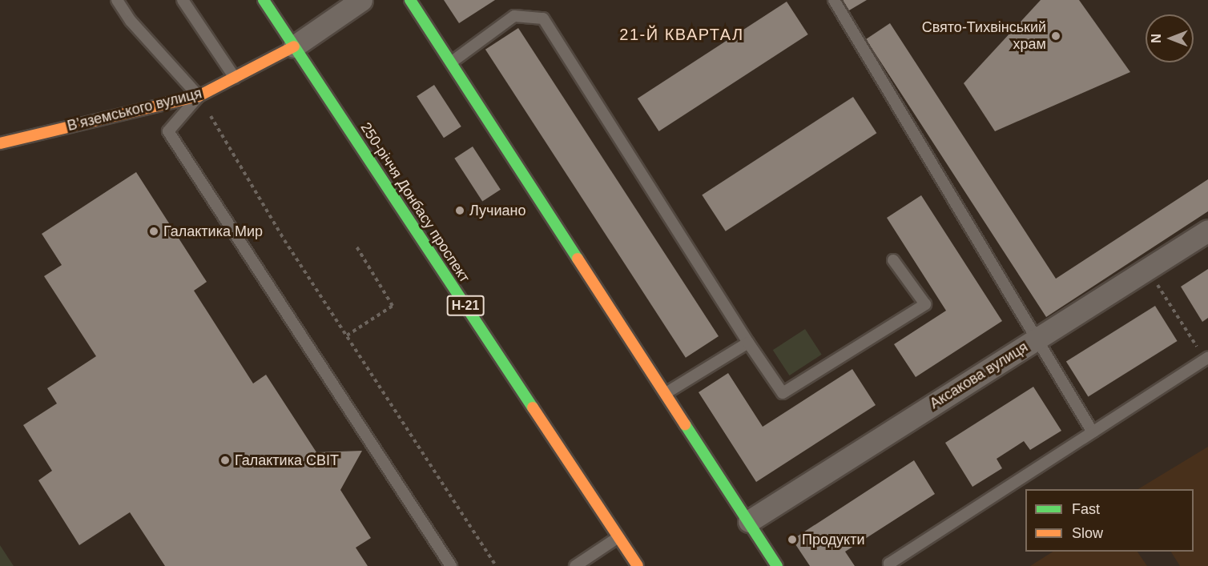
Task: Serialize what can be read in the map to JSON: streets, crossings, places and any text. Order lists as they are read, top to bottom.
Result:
{
  "streets": {
    "street": [
      "В’яземського вулиця",
      "250-річчя Донбасу проспект",
      "Н-21",
      "Аксакова вулиця"
    ]
  },
  "crossings": [
    ["В’яземського вулиця", "250-річчя Донбасу проспект"]
  ],
  "districts": ["21-Й КВАРТАЛ"],
  "places": [
    "Свято-Тихвінський храм",
    "Лучиано",
    "Галактика Мир",
    "Галактика СВІТ",
    "Продукти"
  ],
  "legend": ["Fast", "Slow"],
  "north": "left"
}
